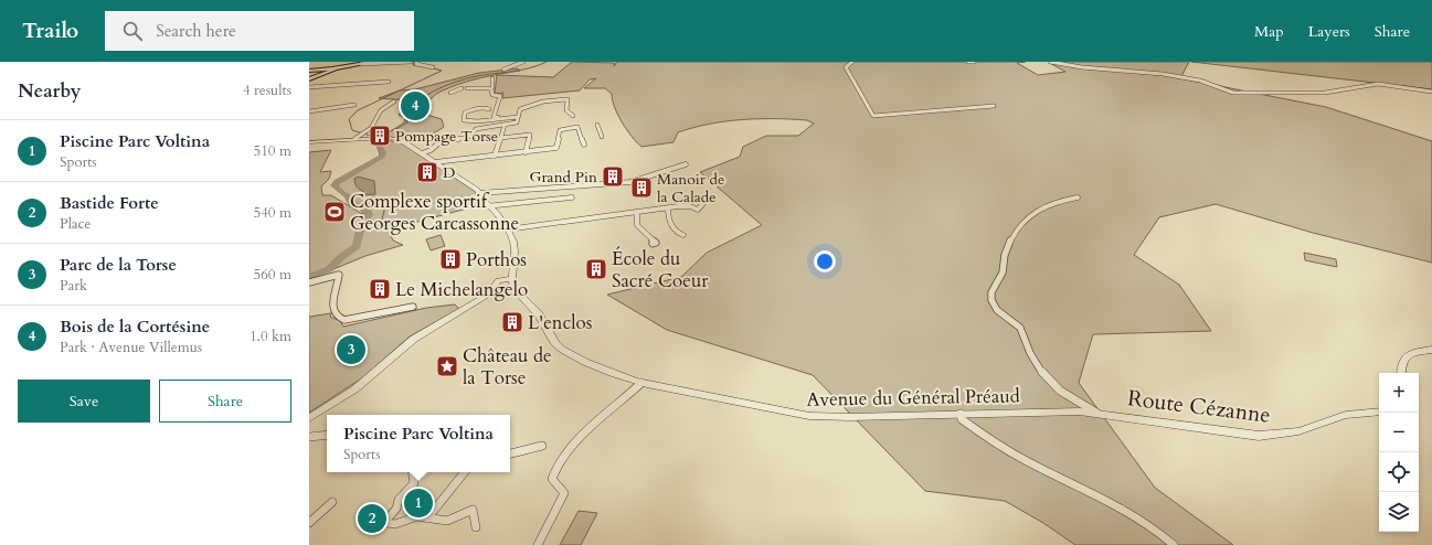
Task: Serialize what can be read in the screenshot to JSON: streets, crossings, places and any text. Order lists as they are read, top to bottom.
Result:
{
  "streets": {
    "street": ["Avenue du Général Préaud", "Route Cézanne"]
  },
  "crossings": [
    ["Avenue du Général Préaud", "Route Cézanne"]
  ],
  "places": {
    "building": [
      "Pompage Torse",
      "D",
      "Grand Pin",
      "Manoir de la Calade",
      "Porthos",
      "École du Sacré Coeur",
      "Le Michelangelo",
      "L'enclos"
    ],
    "sports": ["Complexe sportif Georges Carcassonne"],
    "place": ["Château de la Torse"]
  },
  "page": {
    "header": "Trailo",
    "search": "Search here",
    "nav": ["Map", "Layers", "Share"],
    "heading": ["Nearby", "4 results"],
    "pins": [
      "4",
      "3",
      "1",
      "2"
    ],
    "list": [
      {
        "mark": "1",
        "name": "Piscine Parc Voltina",
        "note": "Sports",
        "value": "510 m"
      },
      {
        "mark": "2",
        "name": "Bastide Forte",
        "note": "Place",
        "value": "540 m"
      },
      {
        "mark": "3",
        "name": "Parc de la Torse",
        "note": "Park",
        "value": "560 m"
      },
      {
        "mark": "4",
        "name": "Bois de la Cortésine",
        "note": "Park · Avenue Villemus",
        "value": "1.0 km"
      }
    ],
    "buttons": ["Save", "Share"],
    "map_buttons": ["+", "−"],
    "popup": ["Piscine Parc Voltina", "Sports"]
  }
}
